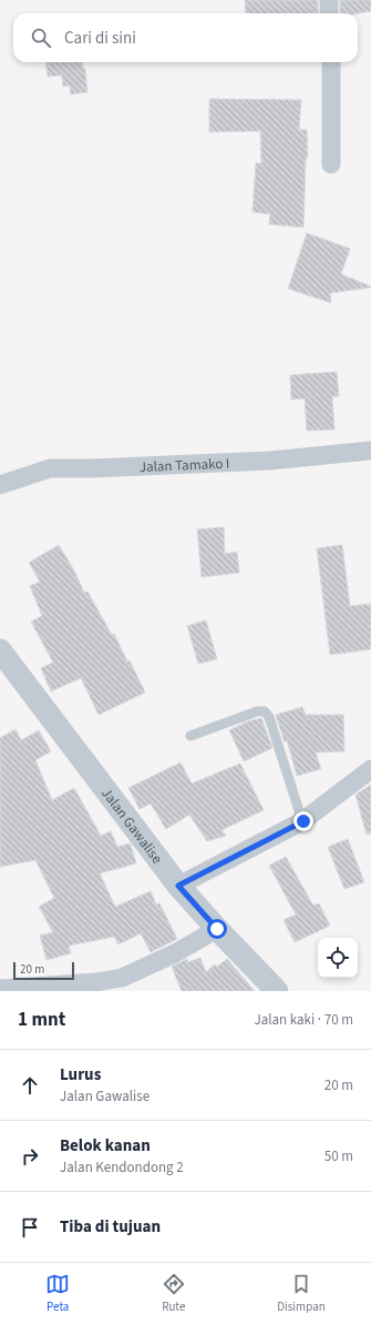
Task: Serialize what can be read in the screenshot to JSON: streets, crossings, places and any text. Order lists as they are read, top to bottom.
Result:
{
  "streets": {
    "street": ["Jalan Tamako I", "Jalan Gawalise"]
  },
  "scale_bar": "20 m",
  "page": {
    "search": "Cari di sini",
    "scale": "20 m",
    "heading": ["1 mnt", "Jalan kaki · 70 m"],
    "list": [
      ["Lurus", "Jalan Gawalise", "20 m"],
      ["Belok kanan", "Jalan Kendondong 2", "50 m"],
      "Tiba di tujuan"
    ],
    "nav": ["Peta", "Rute", "Disimpan"]
  }
}
